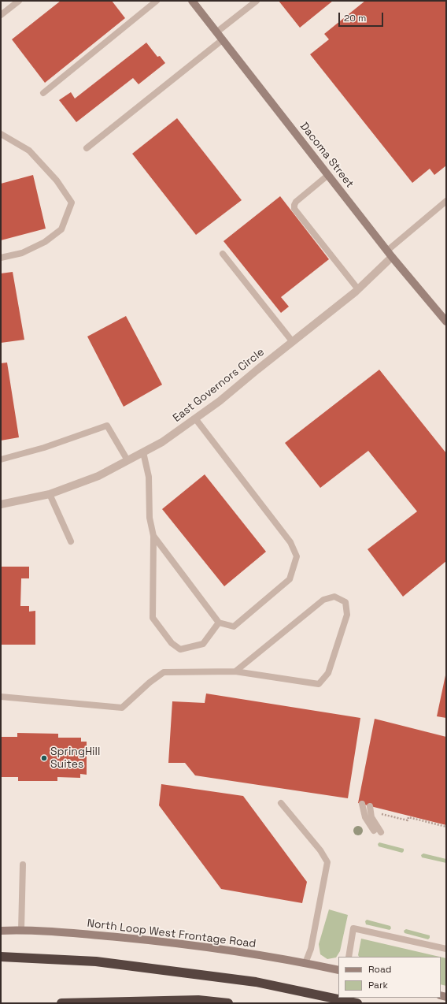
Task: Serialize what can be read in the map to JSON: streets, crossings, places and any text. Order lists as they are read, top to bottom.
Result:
{
  "streets": {
    "main road": ["Dacoma Street", "North Loop West Frontage Road"],
    "street": ["East Governors Circle"]
  },
  "crossings": [
    ["Dacoma Street", "East Governors Circle"]
  ],
  "places": ["SpringHill Suites"],
  "legend": ["Road", "Park"],
  "scale_bar": "20 m"
}
